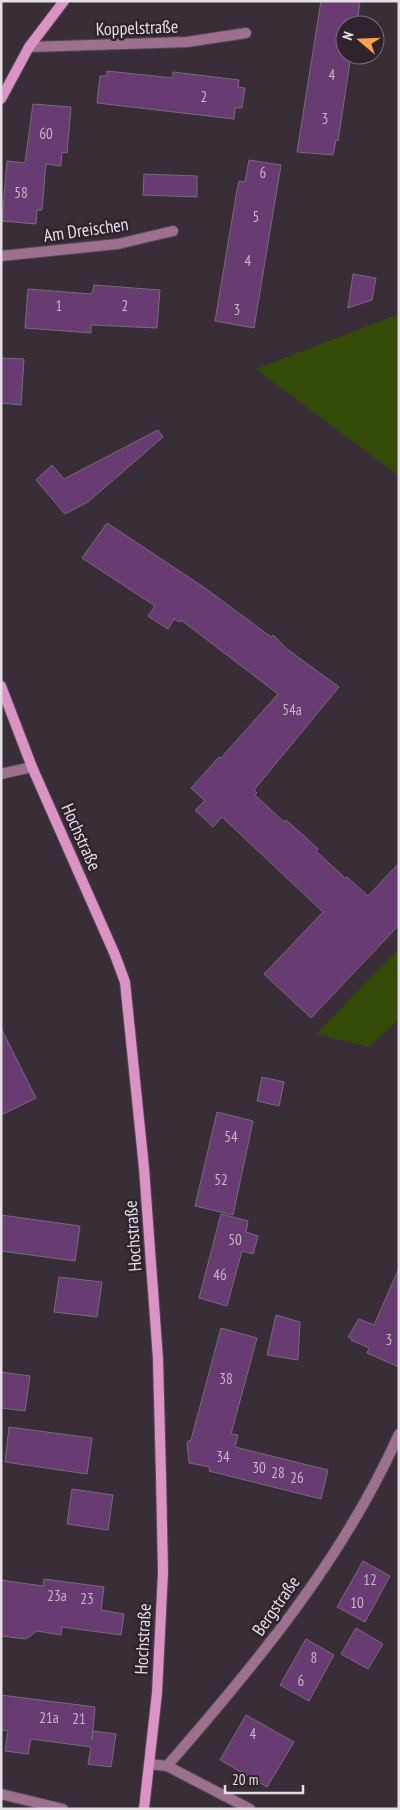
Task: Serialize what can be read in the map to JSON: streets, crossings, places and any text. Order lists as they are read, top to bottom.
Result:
{
  "streets": {
    "street": [
      "Koppelstraße",
      "Am Dreischen",
      "Hochstraße",
      "Bergstraße"
    ]
  },
  "house_numbers": [
    "4",
    "2",
    "3",
    "60",
    "6",
    "58",
    "5",
    "4",
    "1",
    "2",
    "3",
    "54a",
    "54",
    "52",
    "50",
    "46",
    "3",
    "38",
    "34",
    "30",
    "28",
    "26",
    "12",
    "23a",
    "23",
    "10",
    "8",
    "6",
    "21a",
    "21",
    "4"
  ],
  "scale_bar": "20 m",
  "north": "left"
}
